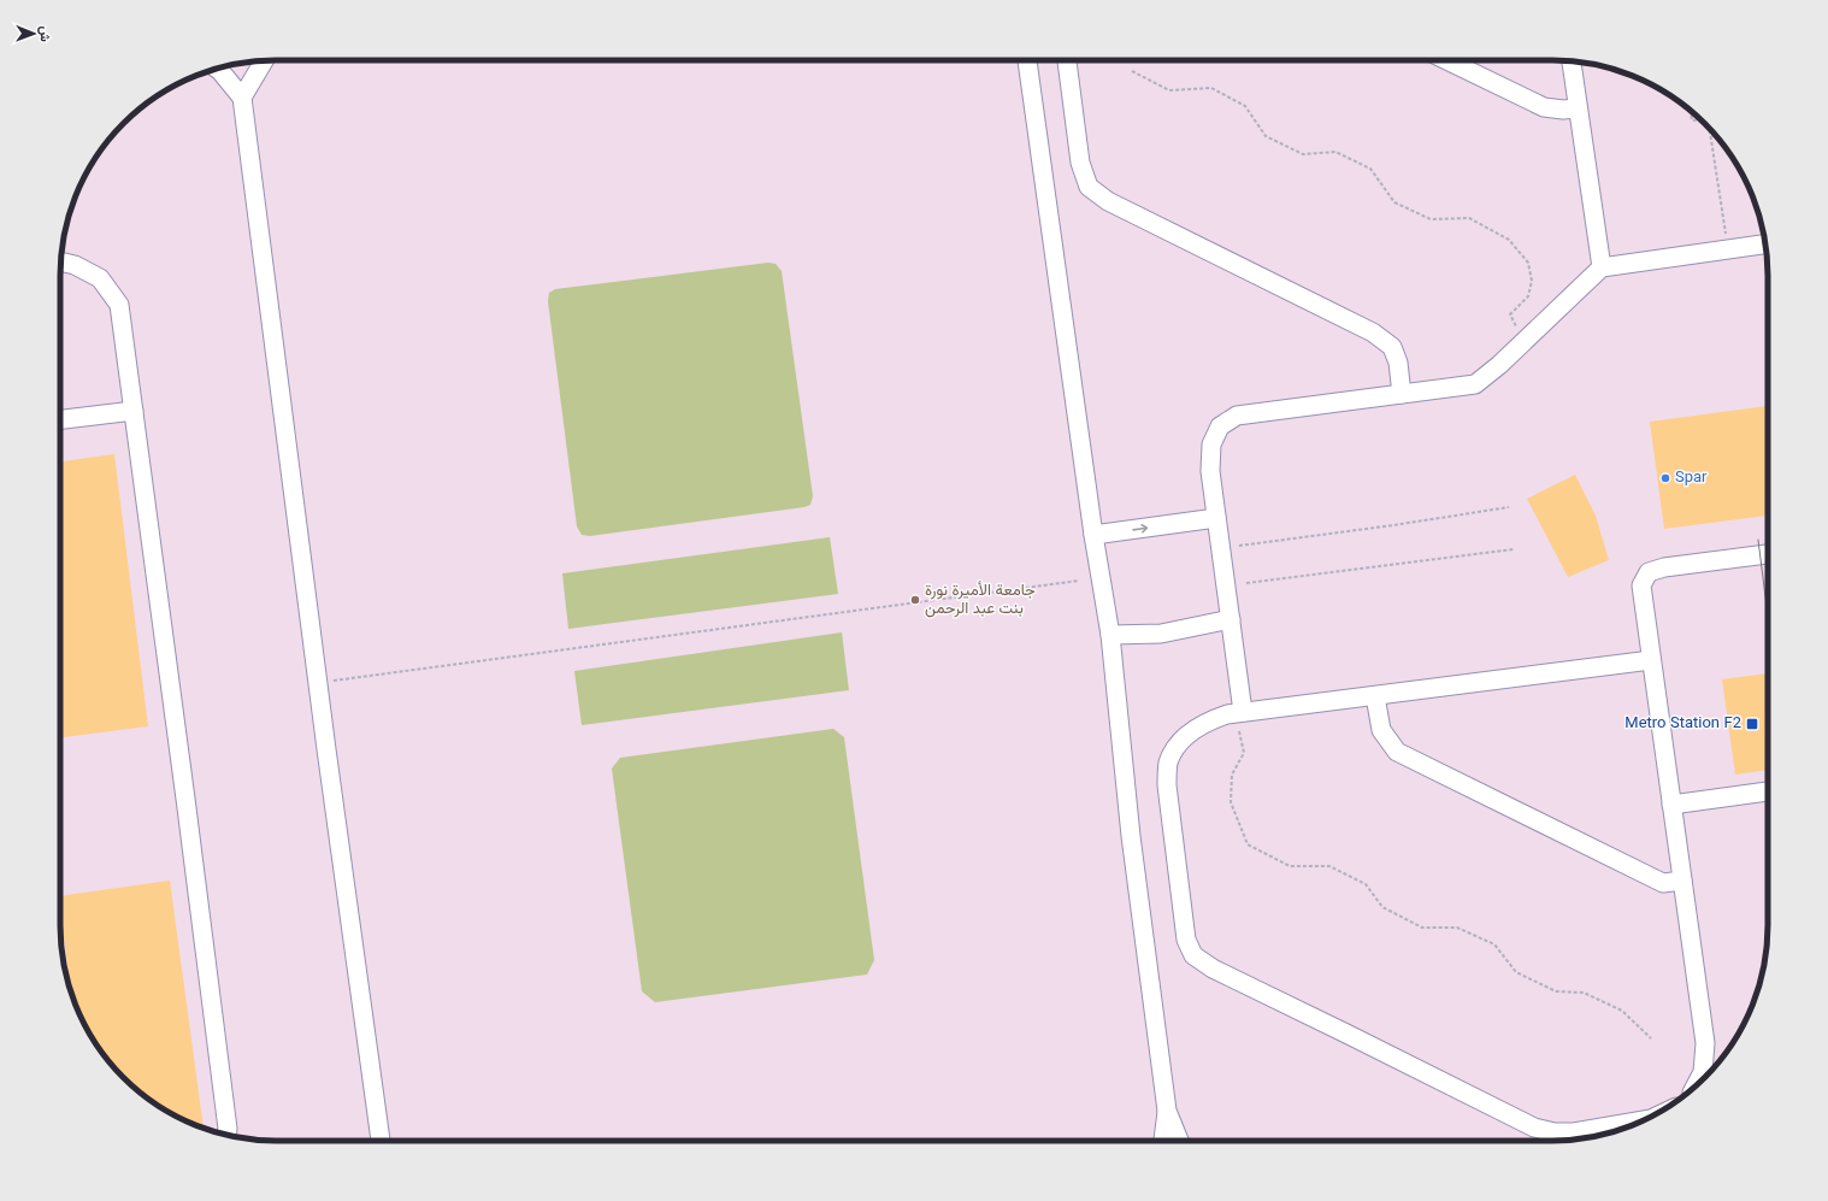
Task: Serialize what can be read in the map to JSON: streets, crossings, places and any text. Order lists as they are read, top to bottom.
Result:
{
  "places": {
    "other": ["Spar", "جامعة الأميرة نورة بنت عبد الرحمن"],
    "transit": ["Metro Station F2"]
  },
  "north": "right"
}
